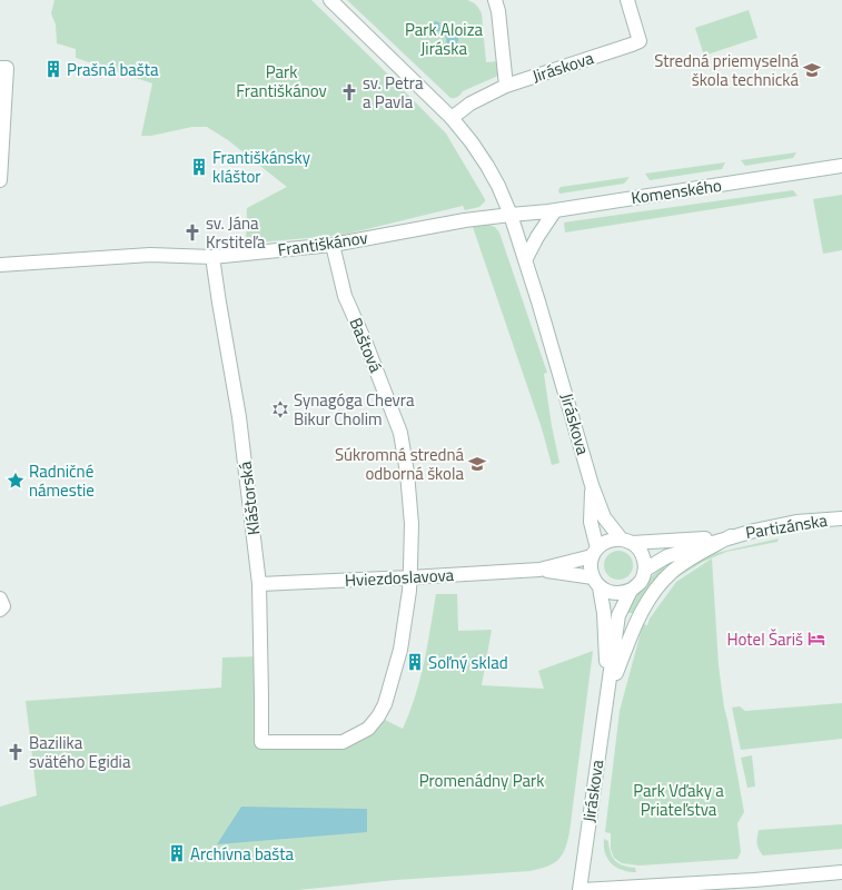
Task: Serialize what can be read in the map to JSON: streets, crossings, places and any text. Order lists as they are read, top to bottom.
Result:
{
  "streets": {
    "street": [
      "Jiráskova",
      "Komenského",
      "Františkánov",
      "Baštová",
      "Kláštorská",
      "Partizánska",
      "Hviezdoslavova"
    ]
  },
  "crossings": [
    ["Jiráskova", "Komenského"],
    ["Jiráskova", "Františkánov"],
    ["Jiráskova", "Partizánska"],
    ["Jiráskova", "Hviezdoslavova"],
    ["Komenského", "Františkánov"],
    ["Františkánov", "Baštová"],
    ["Františkánov", "Kláštorská"],
    ["Baštová", "Kláštorská"],
    ["Baštová", "Hviezdoslavova"],
    ["Kláštorská", "Hviezdoslavova"],
    ["Partizánska", "Hviezdoslavova"]
  ],
  "parks": [
    "Park Aloiza Jiráska",
    "Park Františkánov",
    "Promenádny Park",
    "Park Vďaky a Priateľstva"
  ],
  "places": {
    "building": [
      "Prašná bašta",
      "Františkánsky kláštor",
      "Soľný sklad",
      "Archívna bašta"
    ],
    "school or university": ["Stredná priemyselná škola technická", "Súkromná stredná odborná škola"],
    "church": ["sv. Petra a Pavla", "sv. Jána Krstiteľa", "Bazilika svätého Egidia"],
    "synagogue": ["Synagóga Chevra Bikur Cholim"],
    "place": ["Radničné námestie"],
    "hotel": ["Hotel Šariš"]
  }
}
